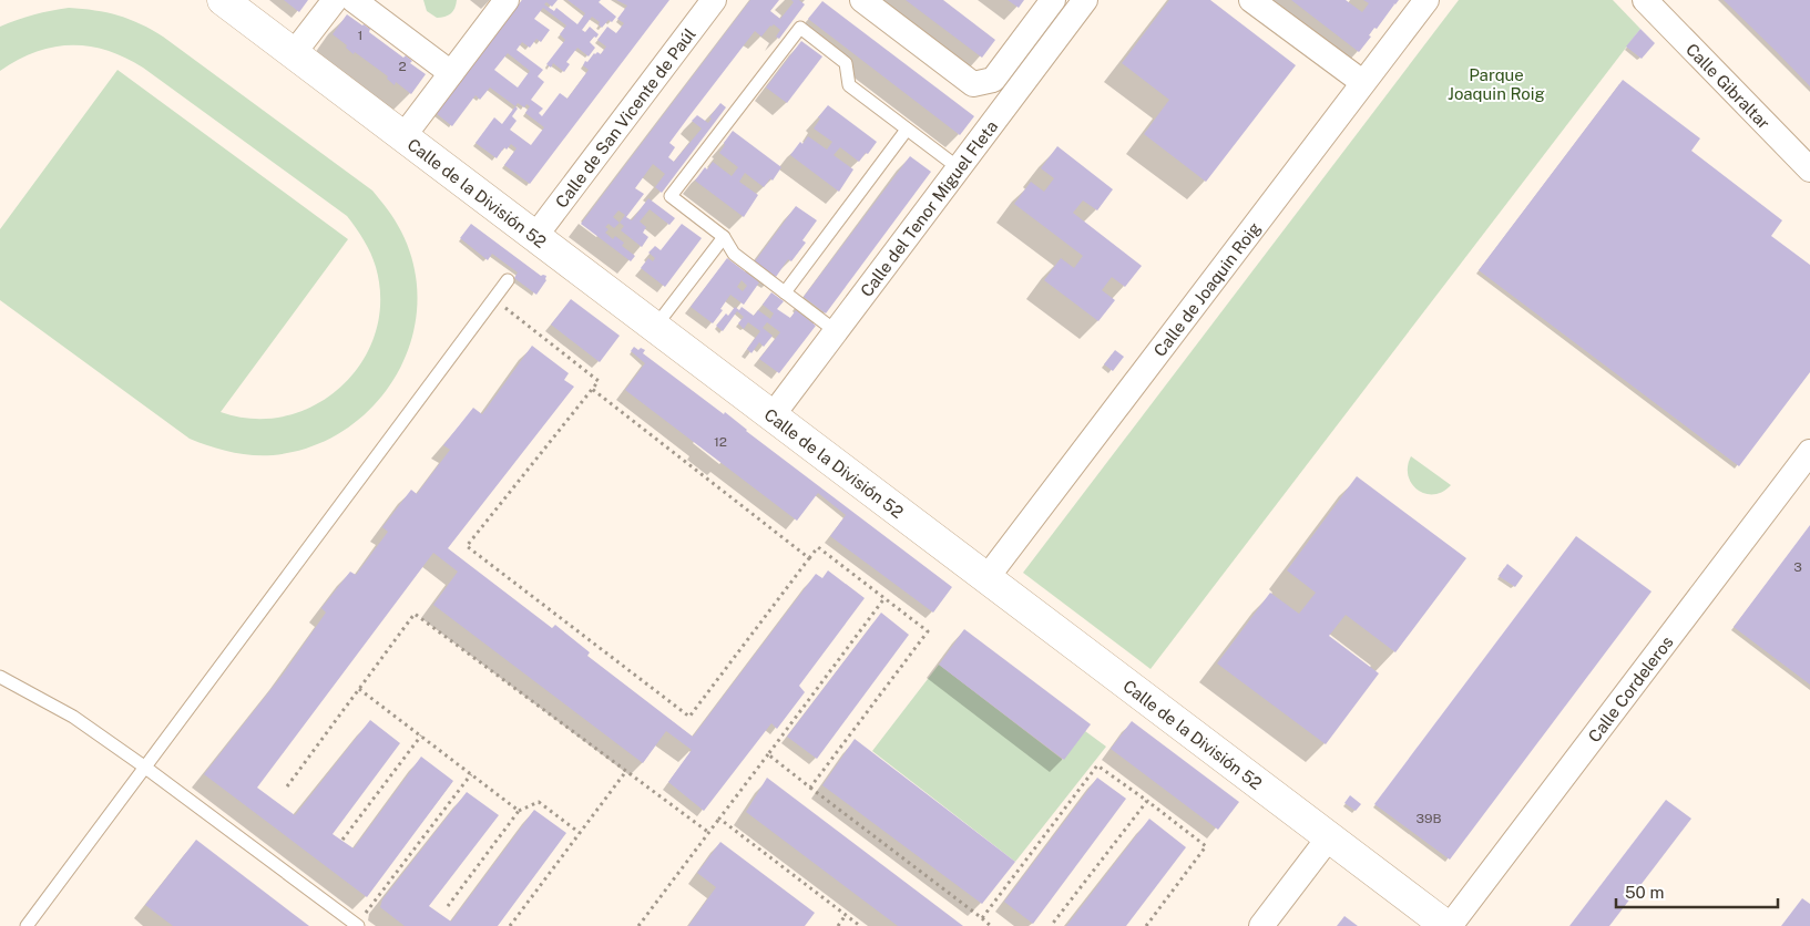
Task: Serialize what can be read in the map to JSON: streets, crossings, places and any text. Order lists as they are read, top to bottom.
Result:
{
  "streets": {
    "main road": ["Calle de la División 52"],
    "street": [
      "Calle Gibraltar",
      "Calle de San Vicente de Paúl",
      "Calle del Tenor Miguel Fleta",
      "Calle de Joaquin Roig",
      "Calle Cordeleros"
    ]
  },
  "crossings": [
    ["Calle de San Vicente de Paúl", "Calle de la División 52"],
    ["Calle de la División 52", "Calle del Tenor Miguel Fleta"],
    ["Calle de la División 52", "Calle de Joaquin Roig"],
    ["Calle de la División 52", "Calle Cordeleros"]
  ],
  "parks": ["Parque Joaquin Roig"],
  "house_numbers": [
    "1",
    "2",
    "12",
    "3",
    "39B"
  ],
  "scale_bar": "50 m"
}
